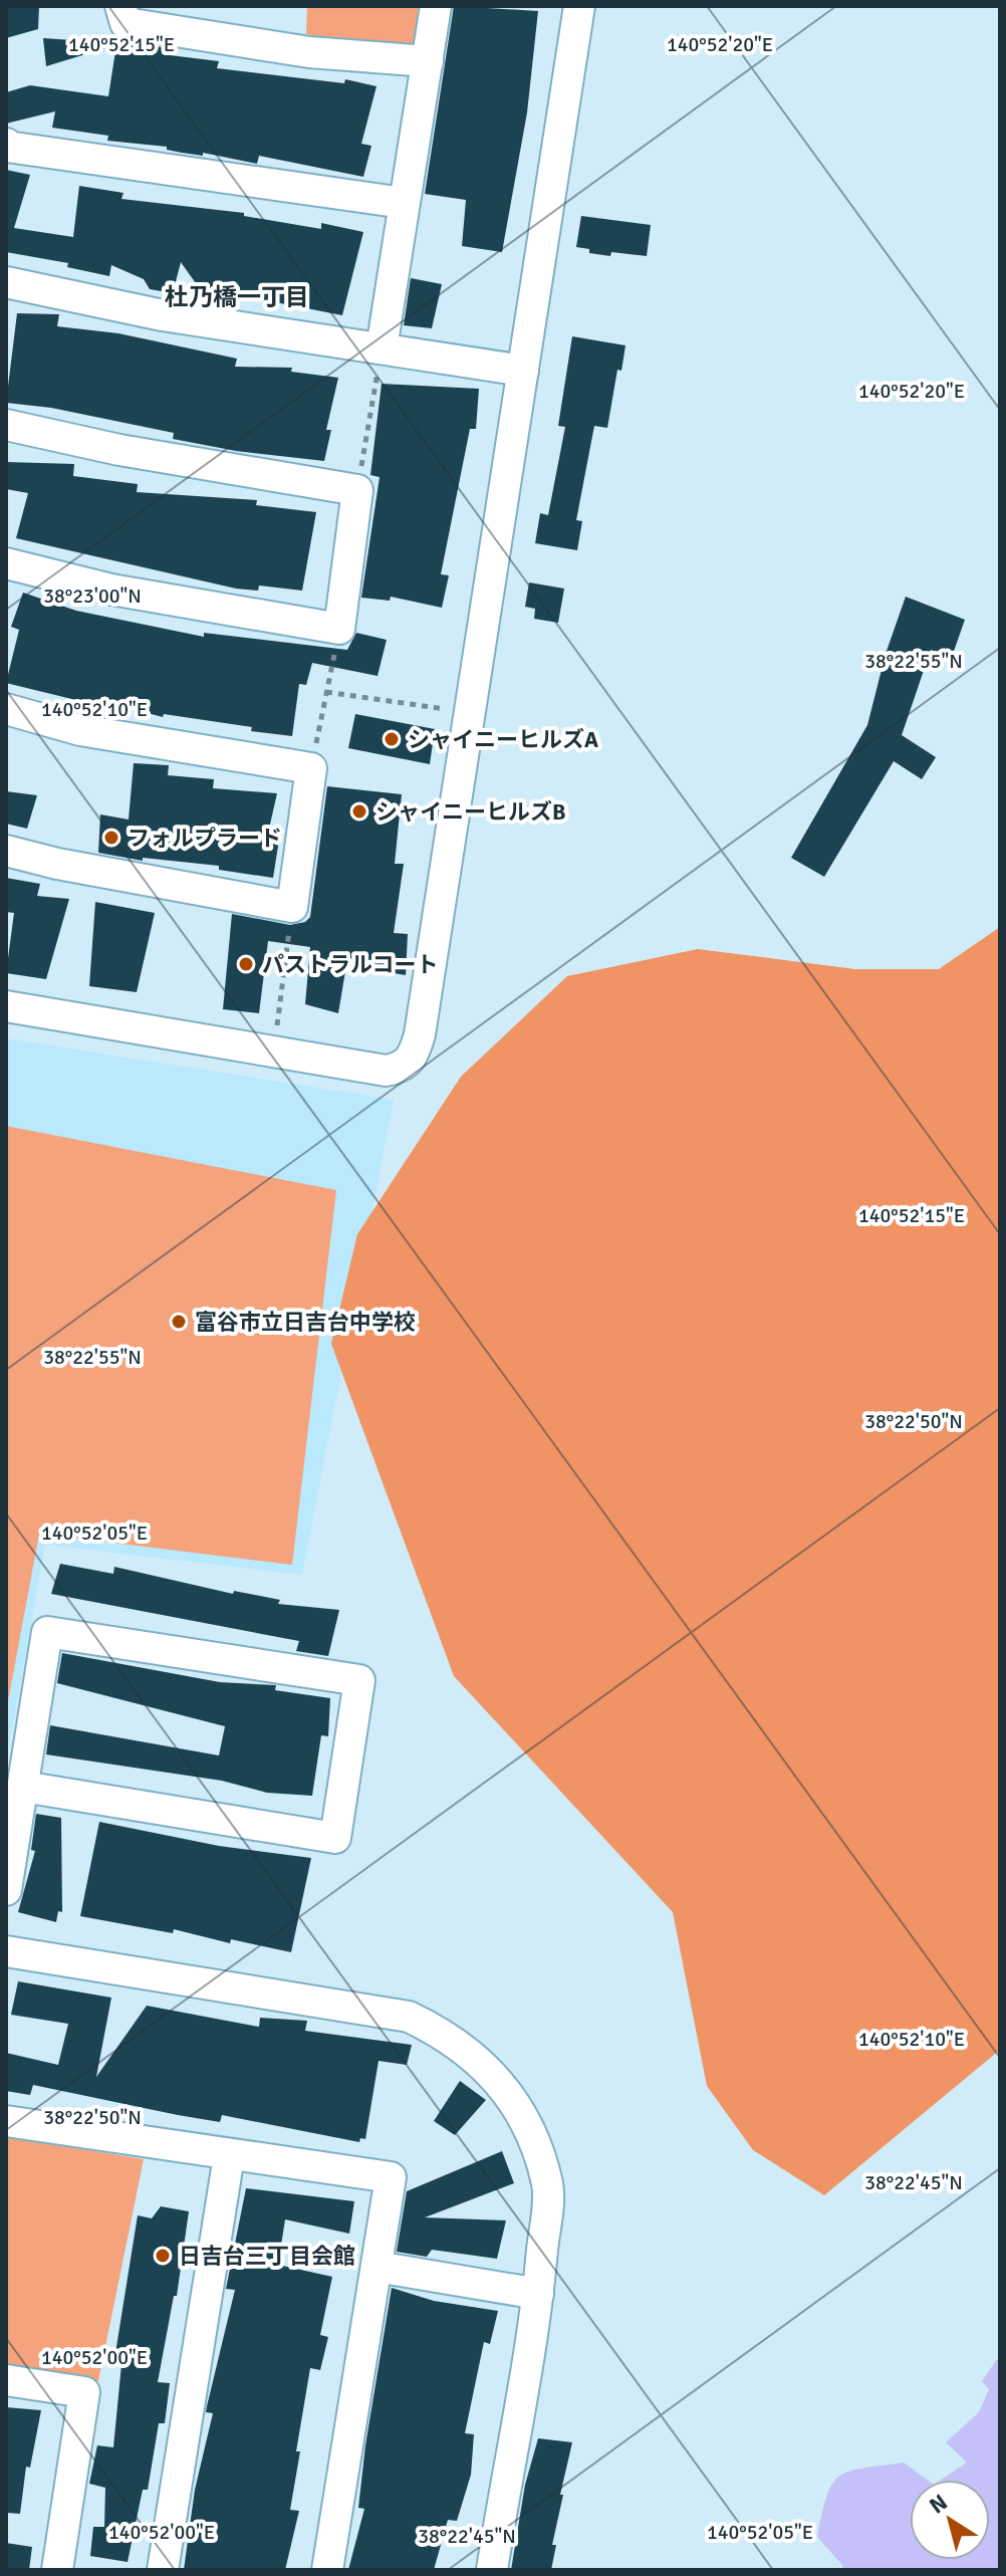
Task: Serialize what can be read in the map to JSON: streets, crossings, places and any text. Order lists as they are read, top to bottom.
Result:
{
  "districts": ["杜乃橋一丁目"],
  "places": [
    "シャイニーヒルズA",
    "シャイニーヒルズB",
    "フォルプラード",
    "パストラルコート",
    "富谷市立日吉台中学校",
    "日吉台三丁目会館"
  ],
  "north": "top left",
  "coordinates": [
    "140°52'15\"E",
    "140°52'20\"E",
    "38°23'00\"N",
    "38°22'55\"N",
    "140°52'10\"E",
    "38°22'50\"N",
    "140°52'05\"E",
    "38°22'45\"N",
    "140°52'00\"E"
  ]
}
